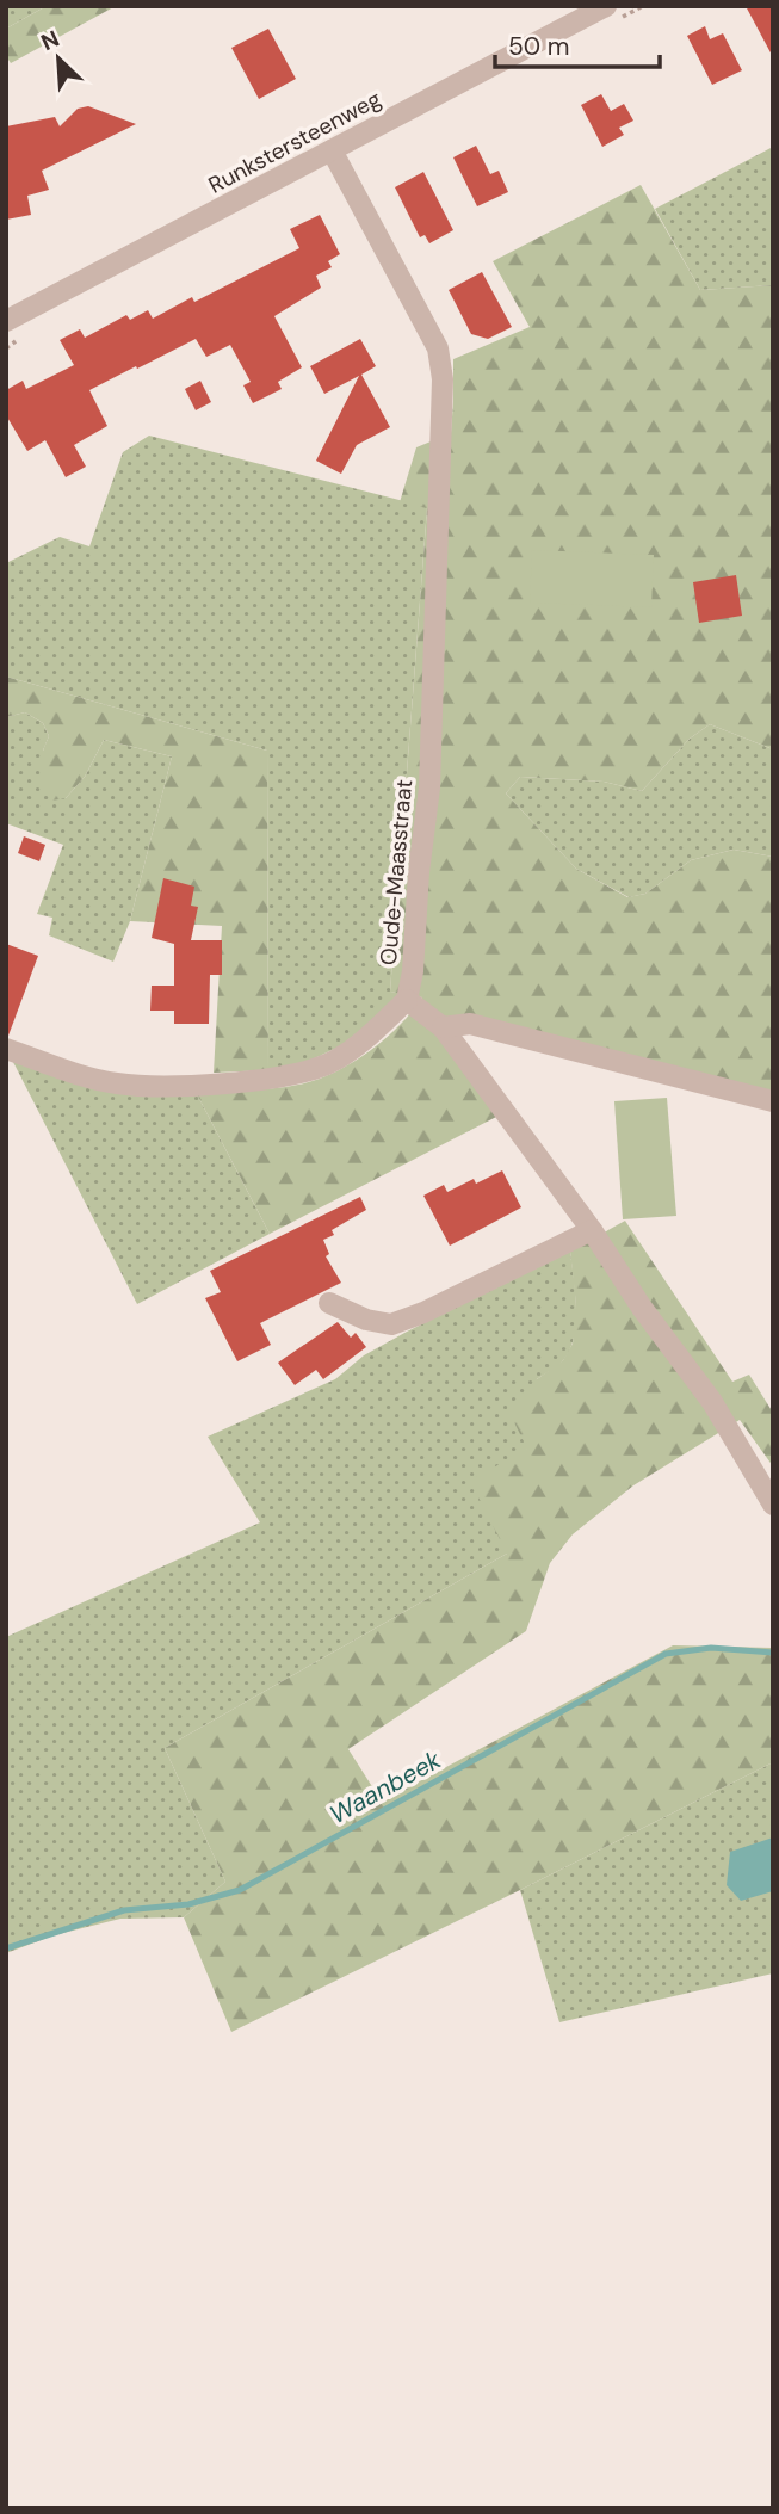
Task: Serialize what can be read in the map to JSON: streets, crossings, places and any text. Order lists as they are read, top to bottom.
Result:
{
  "streets": {
    "street": ["Runkstersteenweg", "Oude-Maasstraat"]
  },
  "crossings": [
    ["Runkstersteenweg", "Oude-Maasstraat"]
  ],
  "water": ["Waanbeek"],
  "scale_bar": "50 m",
  "north": "top left"
}
